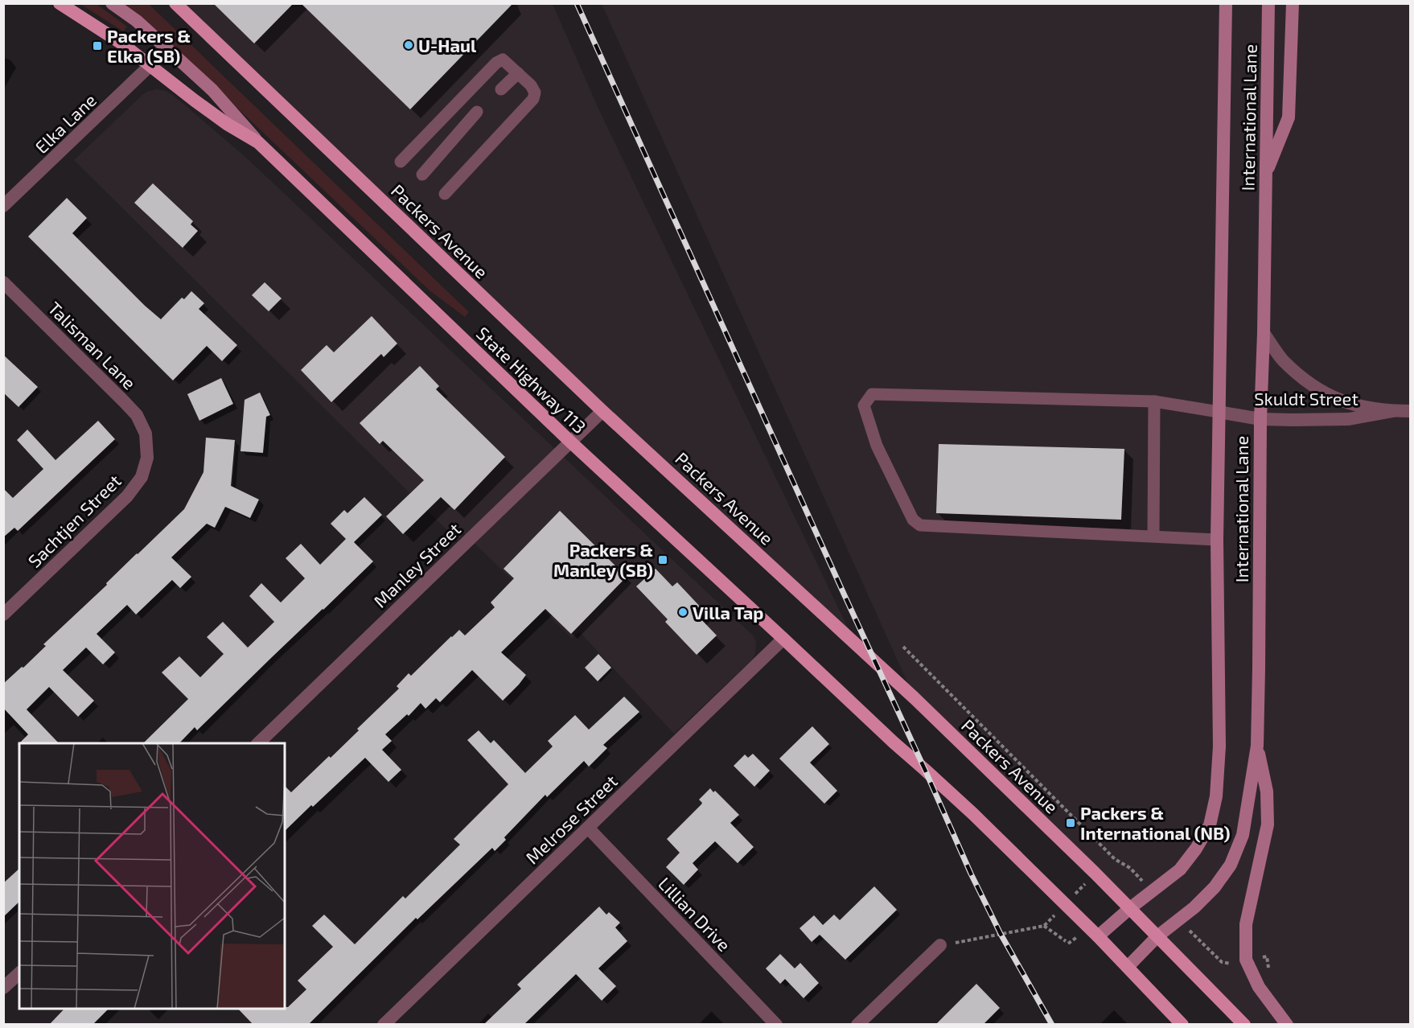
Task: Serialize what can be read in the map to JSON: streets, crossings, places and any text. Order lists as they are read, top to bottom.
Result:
{
  "streets": {
    "main road": ["International Lane", "Packers Avenue", "State Highway 113"],
    "street": [
      "Elka Lane",
      "Talisman Lane",
      "Skuldt Street",
      "Sachtjen Street",
      "Manley Street",
      "Melrose Street",
      "Lillian Drive"
    ]
  },
  "crossings": [
    ["International Lane", "Packers Avenue"],
    ["International Lane", "Skuldt Street"],
    ["Elka Lane", "State Highway 113"],
    ["Packers Avenue", "Manley Street"],
    ["Talisman Lane", "Sachtjen Street"],
    ["State Highway 113", "Manley Street"],
    ["State Highway 113", "Melrose Street"],
    ["Melrose Street", "Lillian Drive"]
  ],
  "places": {
    "other": ["U-Haul", "Villa Tap"],
    "transit": ["Packers & Elka (SB)", "Packers & Manley (SB)", "Packers & International (NB)"]
  }
}
